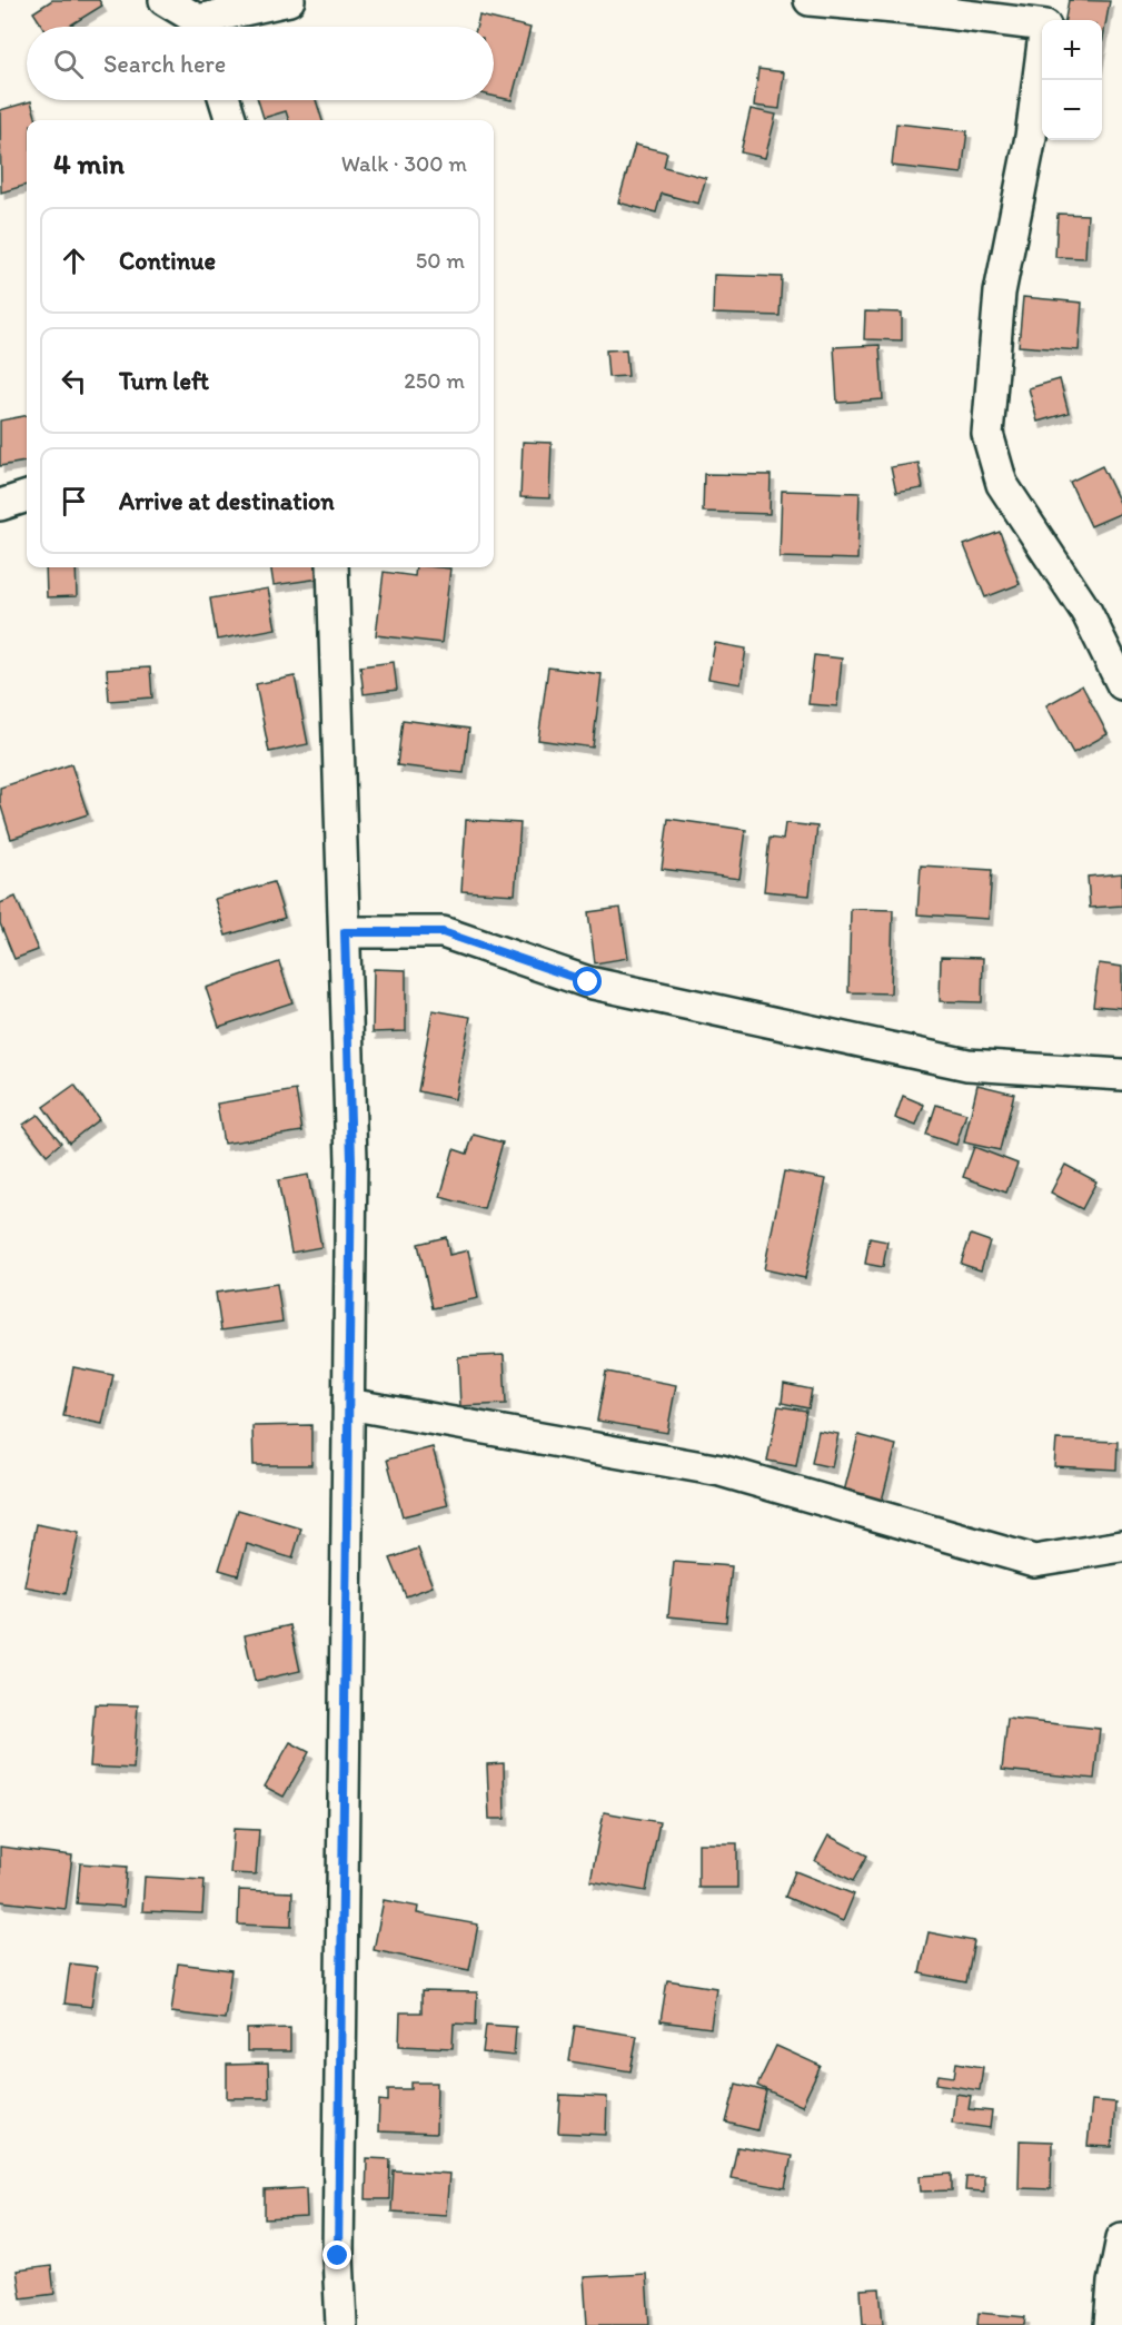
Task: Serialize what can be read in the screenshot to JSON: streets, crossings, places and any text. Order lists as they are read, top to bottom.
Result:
{
  "page": {
    "map_buttons": ["+", "−"],
    "search": "Search here",
    "heading": ["4 min", "Walk · 300 m"],
    "list": [
      ["Continue", "50 m"],
      ["Turn left", "250 m"],
      "Arrive at destination"
    ]
  }
}
